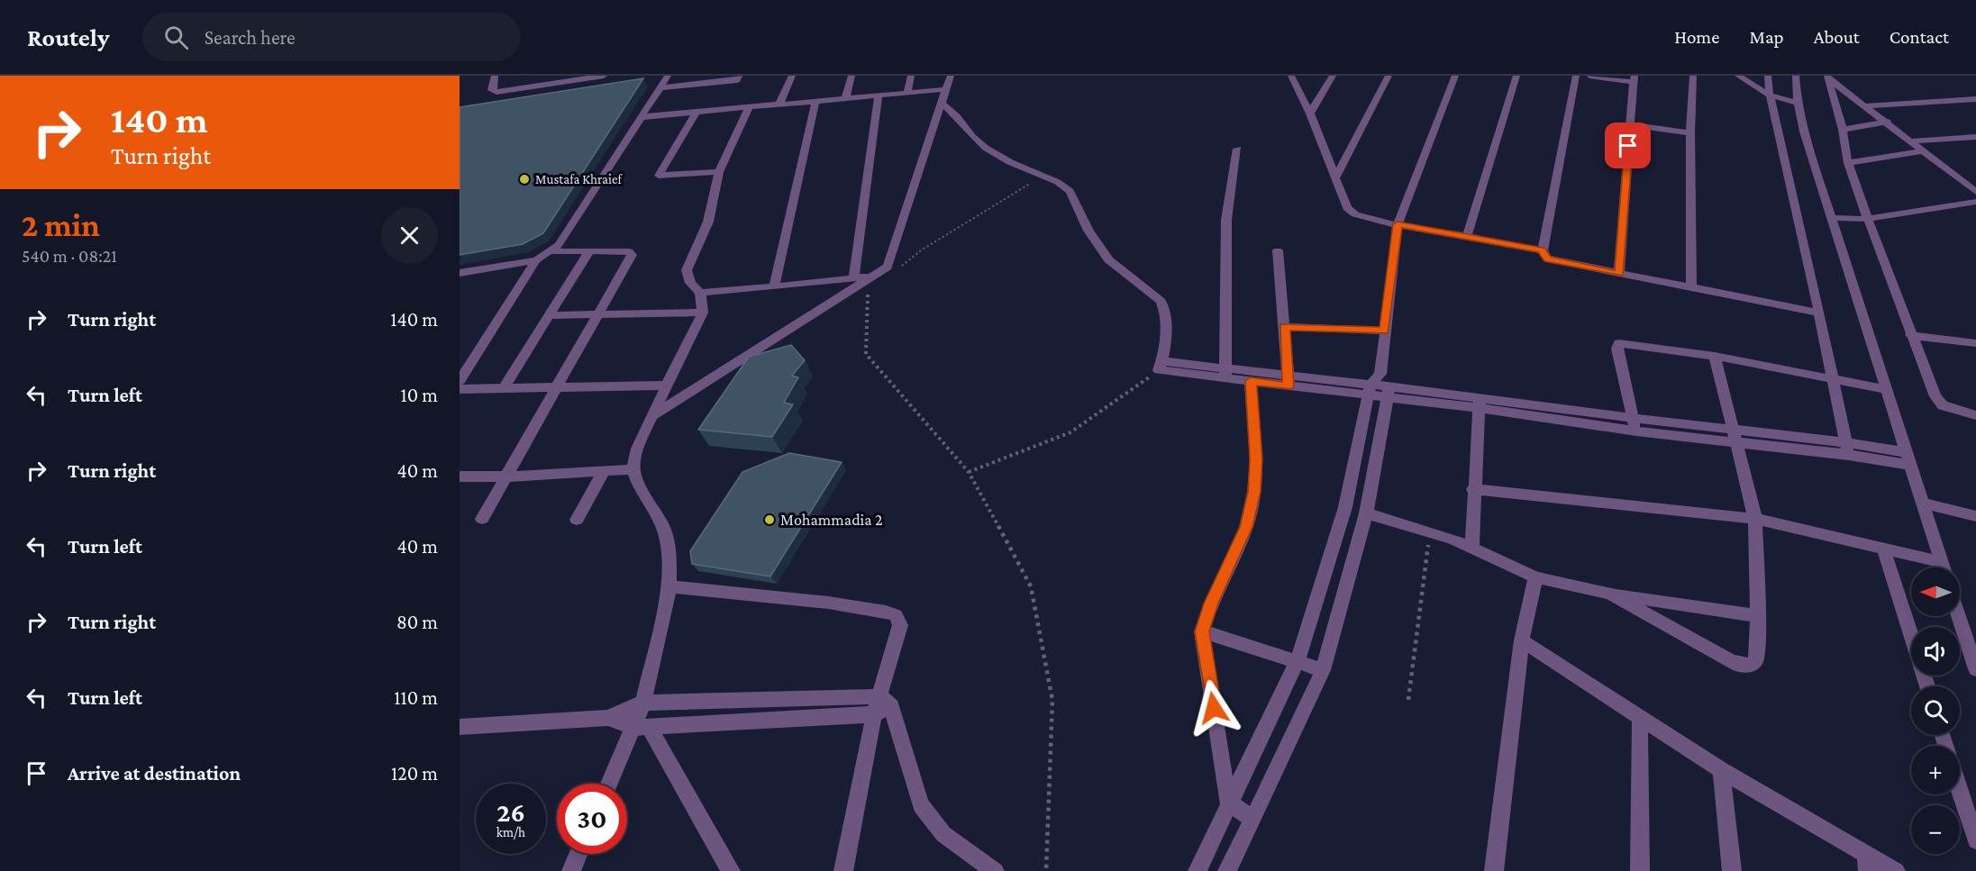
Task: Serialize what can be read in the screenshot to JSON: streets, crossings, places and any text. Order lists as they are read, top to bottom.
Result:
{
  "places": ["Mustafa Khraief", "Mohammadia 2"],
  "north": "left",
  "page": {
    "header": "Routely",
    "search": "Search here",
    "nav": [
      "Home",
      "Map",
      "About",
      "Contact"
    ],
    "turn": ["140 m", "Turn right"],
    "heading": ["2 min", "540 m · 08:21"],
    "list": [
      {
        "name": "Turn right",
        "value": "140 m"
      },
      {
        "name": "Turn left",
        "value": "10 m"
      },
      {
        "name": "Turn right",
        "value": "40 m"
      },
      {
        "name": "Turn left",
        "value": "40 m"
      },
      {
        "name": "Turn right",
        "value": "80 m"
      },
      {
        "name": "Turn left",
        "value": "110 m"
      },
      {
        "name": "Arrive at destination",
        "value": "120 m"
      }
    ],
    "map_buttons": ["+", "−"],
    "speed": "26 km/h",
    "limit": "30"
  }
}
